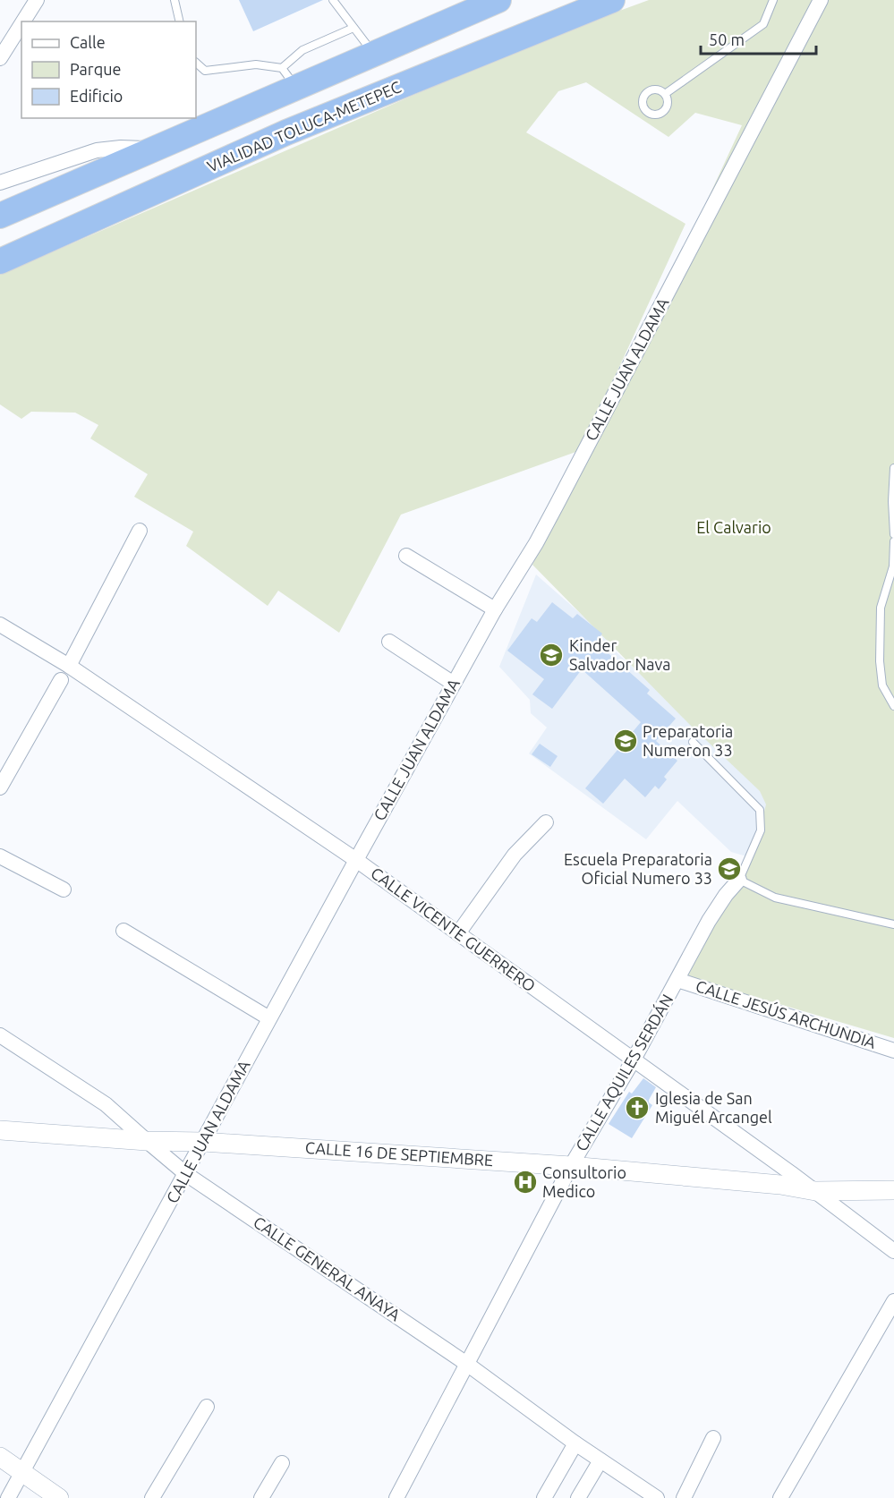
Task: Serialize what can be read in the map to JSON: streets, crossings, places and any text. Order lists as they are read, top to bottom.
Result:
{
  "streets": {
    "highway": ["VIALIDAD TOLUCA-METEPEC"],
    "street": [
      "CALLE JUAN ALDAMA",
      "CALLE VICENTE GUERRERO",
      "CALLE JESÚS ARCHUNDIA",
      "CALLE AQUILES SERDÁN",
      "CALLE 16 DE SEPTIEMBRE",
      "CALLE GENERAL ANAYA"
    ]
  },
  "crossings": [
    ["CALLE JUAN ALDAMA", "CALLE VICENTE GUERRERO"],
    ["CALLE JUAN ALDAMA", "CALLE 16 DE SEPTIEMBRE"],
    ["CALLE JUAN ALDAMA", "CALLE GENERAL ANAYA"],
    ["CALLE VICENTE GUERRERO", "CALLE AQUILES SERDÁN"],
    ["CALLE VICENTE GUERRERO", "CALLE 16 DE SEPTIEMBRE"],
    ["CALLE JESÚS ARCHUNDIA", "CALLE AQUILES SERDÁN"],
    ["CALLE AQUILES SERDÁN", "CALLE 16 DE SEPTIEMBRE"],
    ["CALLE AQUILES SERDÁN", "CALLE GENERAL ANAYA"],
    ["CALLE 16 DE SEPTIEMBRE", "CALLE GENERAL ANAYA"]
  ],
  "parks": ["El Calvario"],
  "places": {
    "school or university": ["Kinder Salvador Nava", "Preparatoria Numeron 33", "Escuela Preparatoria Oficial Numero 33"],
    "church": ["Iglesia de San Miguél Arcangel"],
    "hospital": ["Consultorio Medico"]
  },
  "legend": ["Calle", "Parque", "Edificio"],
  "scale_bar": "50 m"
}
